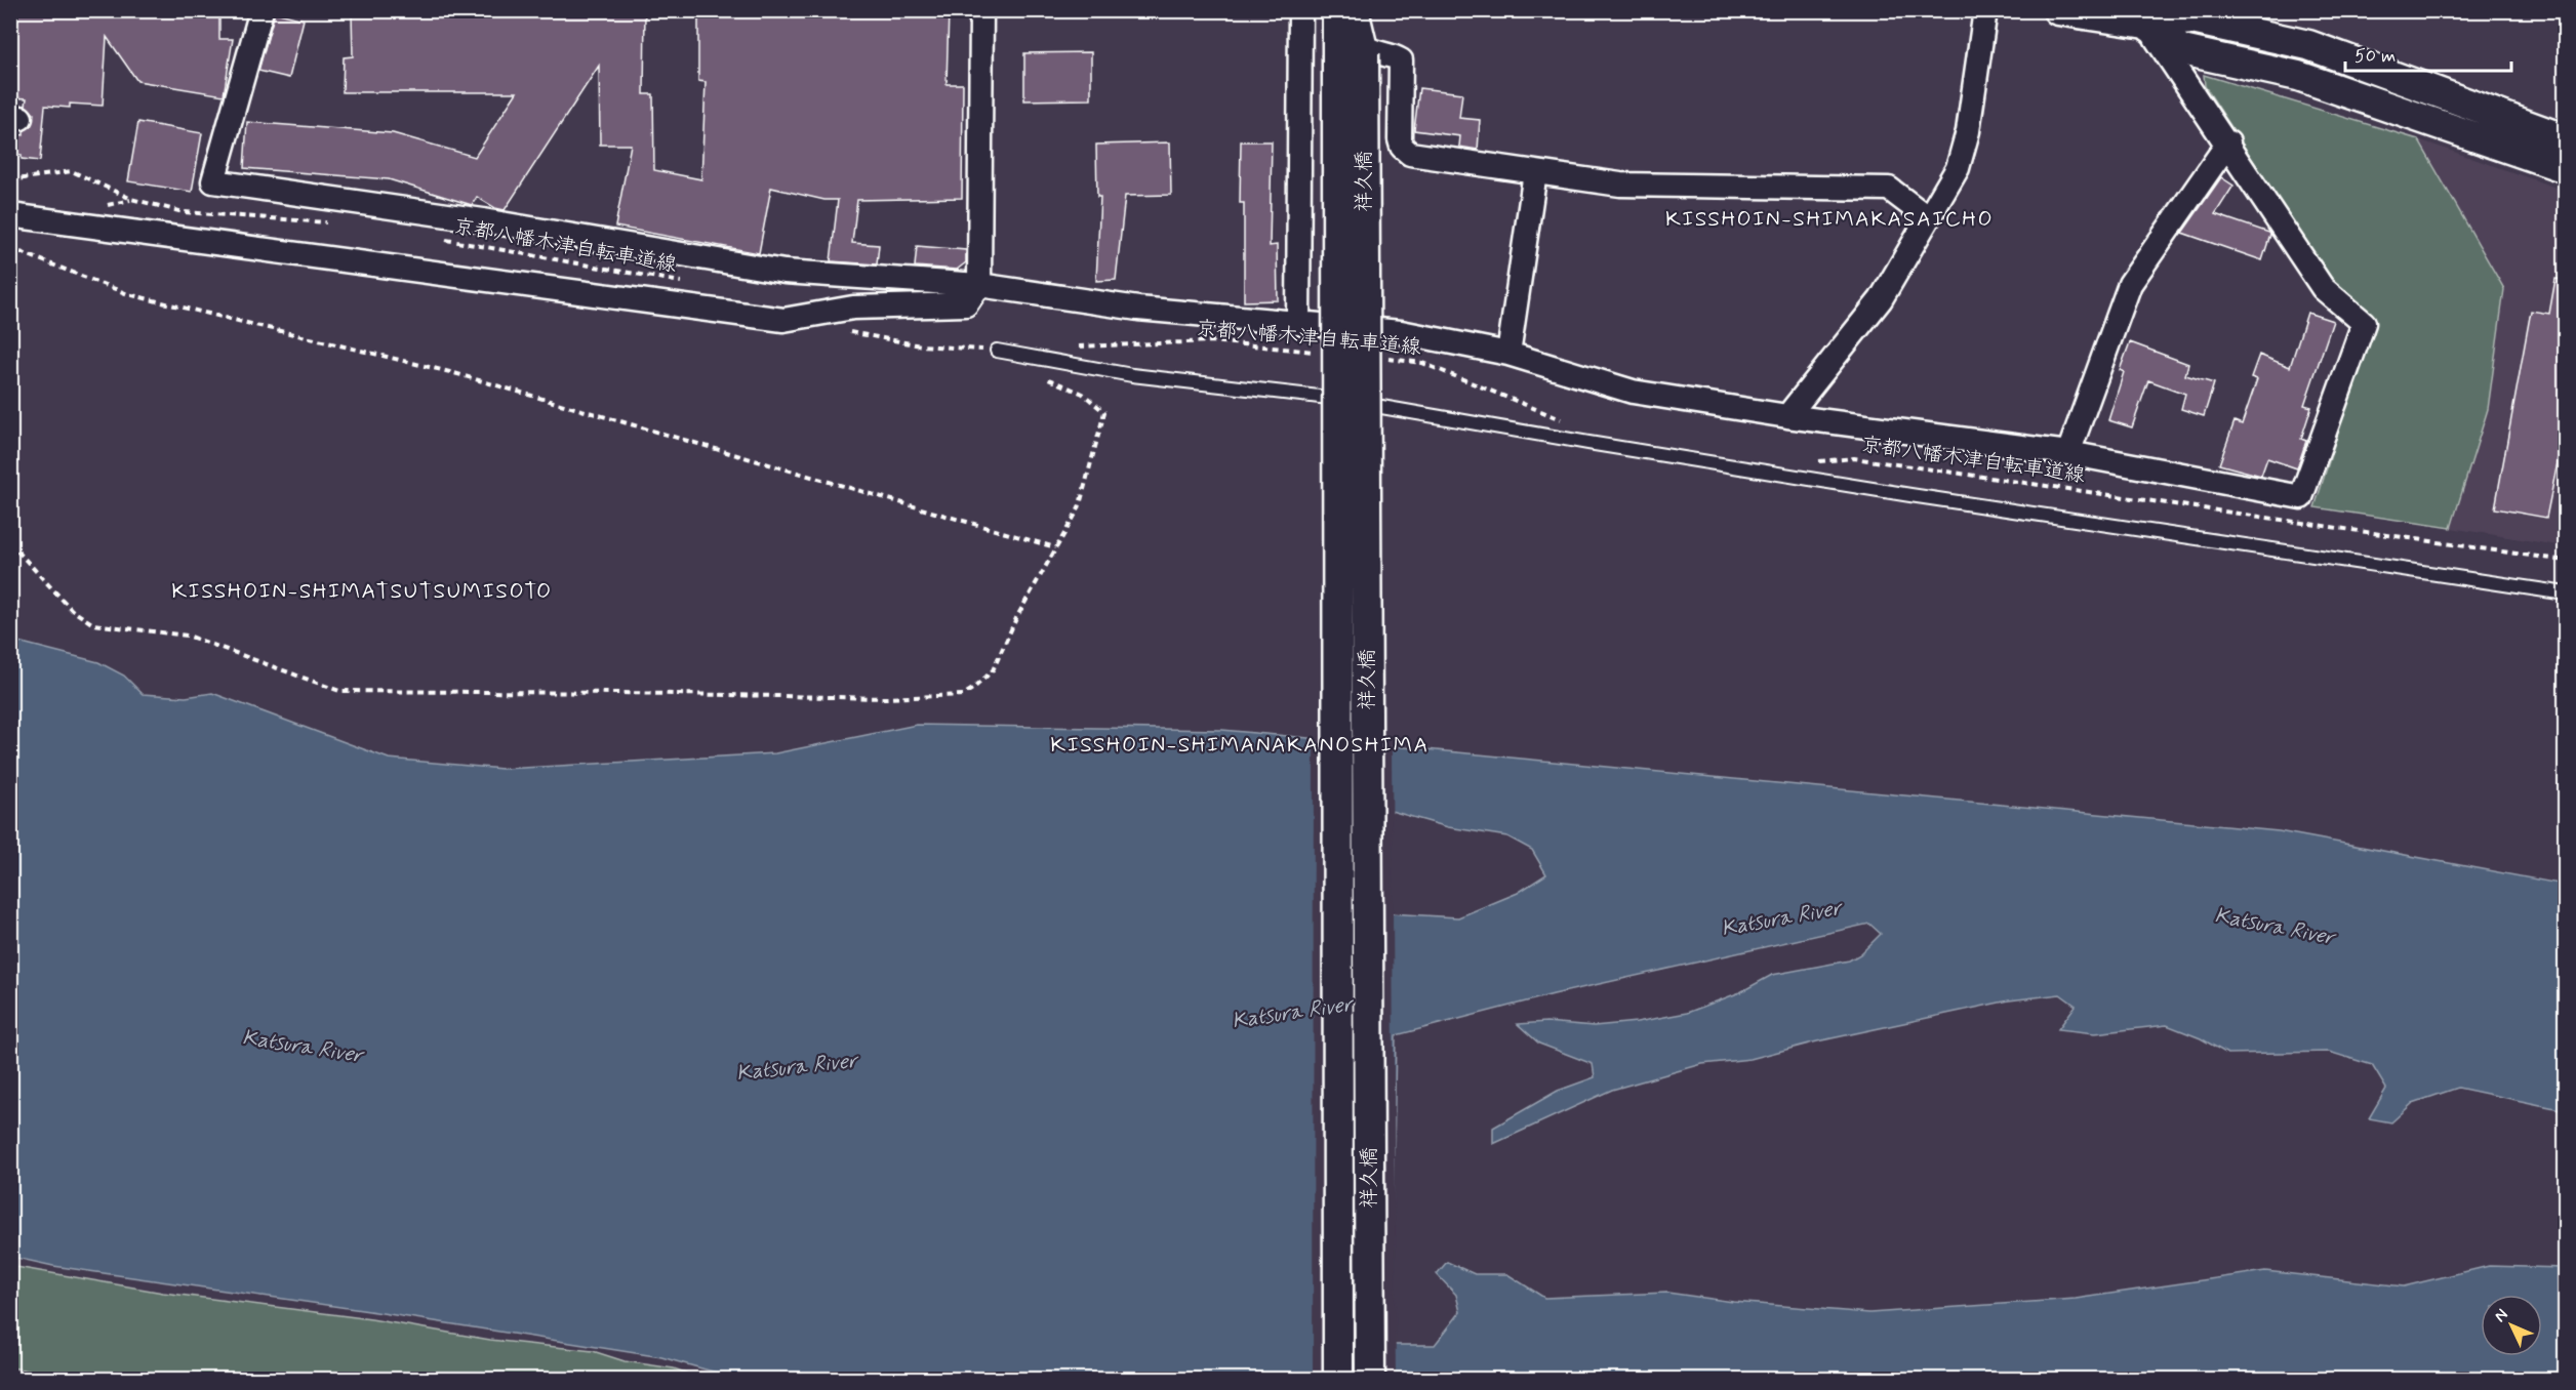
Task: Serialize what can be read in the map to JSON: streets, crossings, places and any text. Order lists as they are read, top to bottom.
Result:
{
  "streets": {
    "street": ["祥久橋"],
    "path": ["京都八幡木津自転車道線"]
  },
  "districts": ["KISSHOIN-SHIMAKASAICHO", "KISSHOIN-SHIMATSUTSUMISOTO", "KISSHOIN-SHIMANAKANOSHIMA"],
  "water": ["Katsura River"],
  "scale_bar": "50 m",
  "north": "top left"
}
